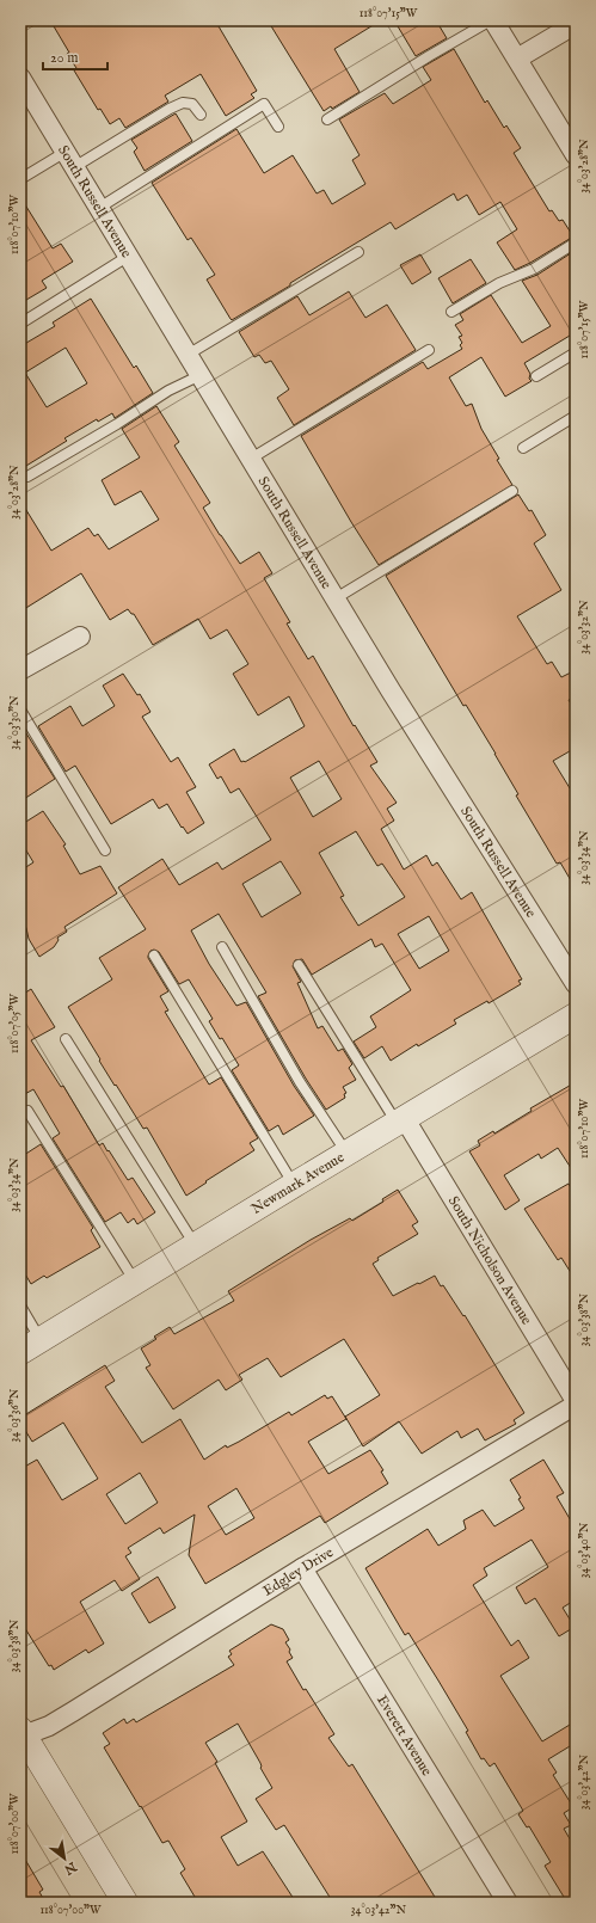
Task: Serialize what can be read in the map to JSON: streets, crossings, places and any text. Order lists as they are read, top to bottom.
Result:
{
  "streets": {
    "street": [
      "South Russell Avenue",
      "Newmark Avenue",
      "South Nicholson Avenue",
      "Edgley Drive",
      "Everett Avenue"
    ]
  },
  "crossings": [
    ["Newmark Avenue", "South Nicholson Avenue"],
    ["South Nicholson Avenue", "Edgley Drive"],
    ["Edgley Drive", "Everett Avenue"]
  ],
  "scale_bar": "20 m",
  "north": "bottom right",
  "coordinates": [
    "118°07'15\"W",
    "34°03'28\"N",
    "118°07'10\"W",
    "34°03'32\"N",
    "34°03'30\"N",
    "34°03'34\"N",
    "118°07'05\"W",
    "34°03'38\"N",
    "34°03'36\"N",
    "34°03'40\"N",
    "34°03'42\"N",
    "118°07'00\"W"
  ]
}
